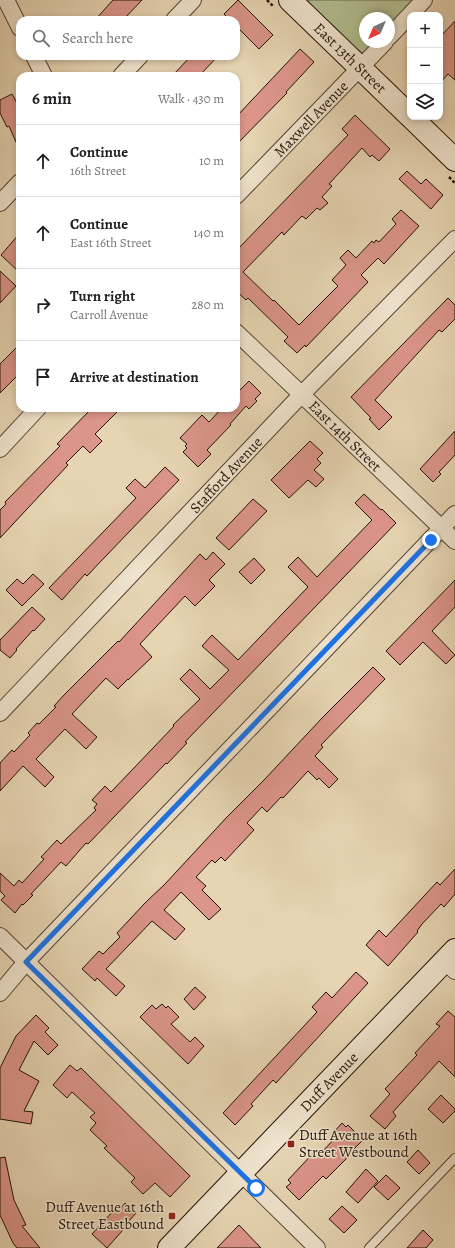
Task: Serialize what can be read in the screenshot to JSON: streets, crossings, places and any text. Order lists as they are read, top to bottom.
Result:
{
  "streets": {
    "main road": ["East 13th Street", "Duff Avenue"],
    "street": ["Maxwell Avenue", "East 14th Street", "Stafford Avenue"]
  },
  "crossings": [
    ["East 13th Street", "Maxwell Avenue"],
    ["East 14th Street", "Stafford Avenue"]
  ],
  "places": {
    "transit": ["Duff Avenue at 16th Street Westbound", "Duff Avenue at 16th Street Eastbound"]
  },
  "north": "bottom left",
  "page": {
    "map_buttons": ["+", "−"],
    "search": "Search here",
    "heading": ["6 min", "Walk · 430 m"],
    "list": [
      ["Continue", "16th Street", "10 m"],
      ["Continue", "East 16th Street", "140 m"],
      ["Turn right", "Carroll Avenue", "280 m"],
      "Arrive at destination"
    ]
  }
}
